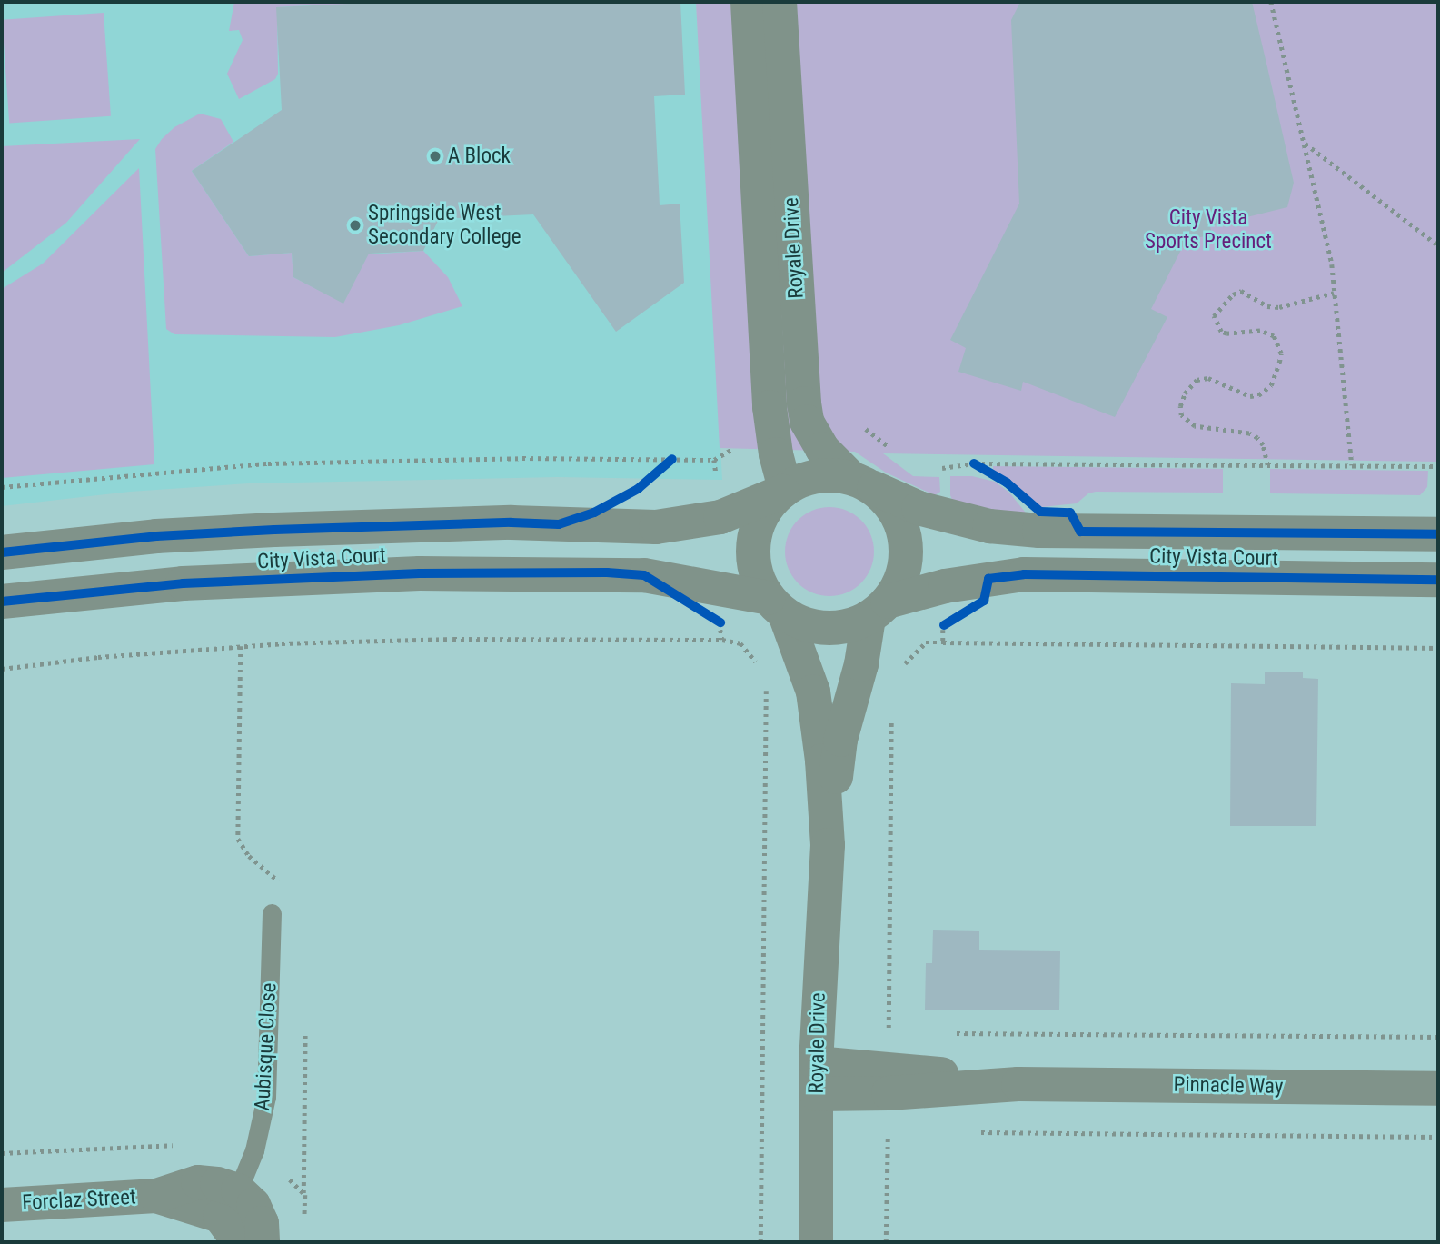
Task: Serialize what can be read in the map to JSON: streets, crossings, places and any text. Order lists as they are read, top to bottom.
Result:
{
  "streets": {
    "street": [
      "Royale Drive",
      "City Vista Court",
      "Pinnacle Way",
      "Forclaz Street"
    ],
    "lane": ["Aubisque Close"]
  },
  "crossings": [
    ["Royale Drive", "City Vista Court"],
    ["Royale Drive", "Pinnacle Way"],
    ["Aubisque Close", "Forclaz Street"]
  ],
  "parks": ["City Vista Sports Precinct"],
  "places": ["A Block", "Springside West Secondary College"]
}
